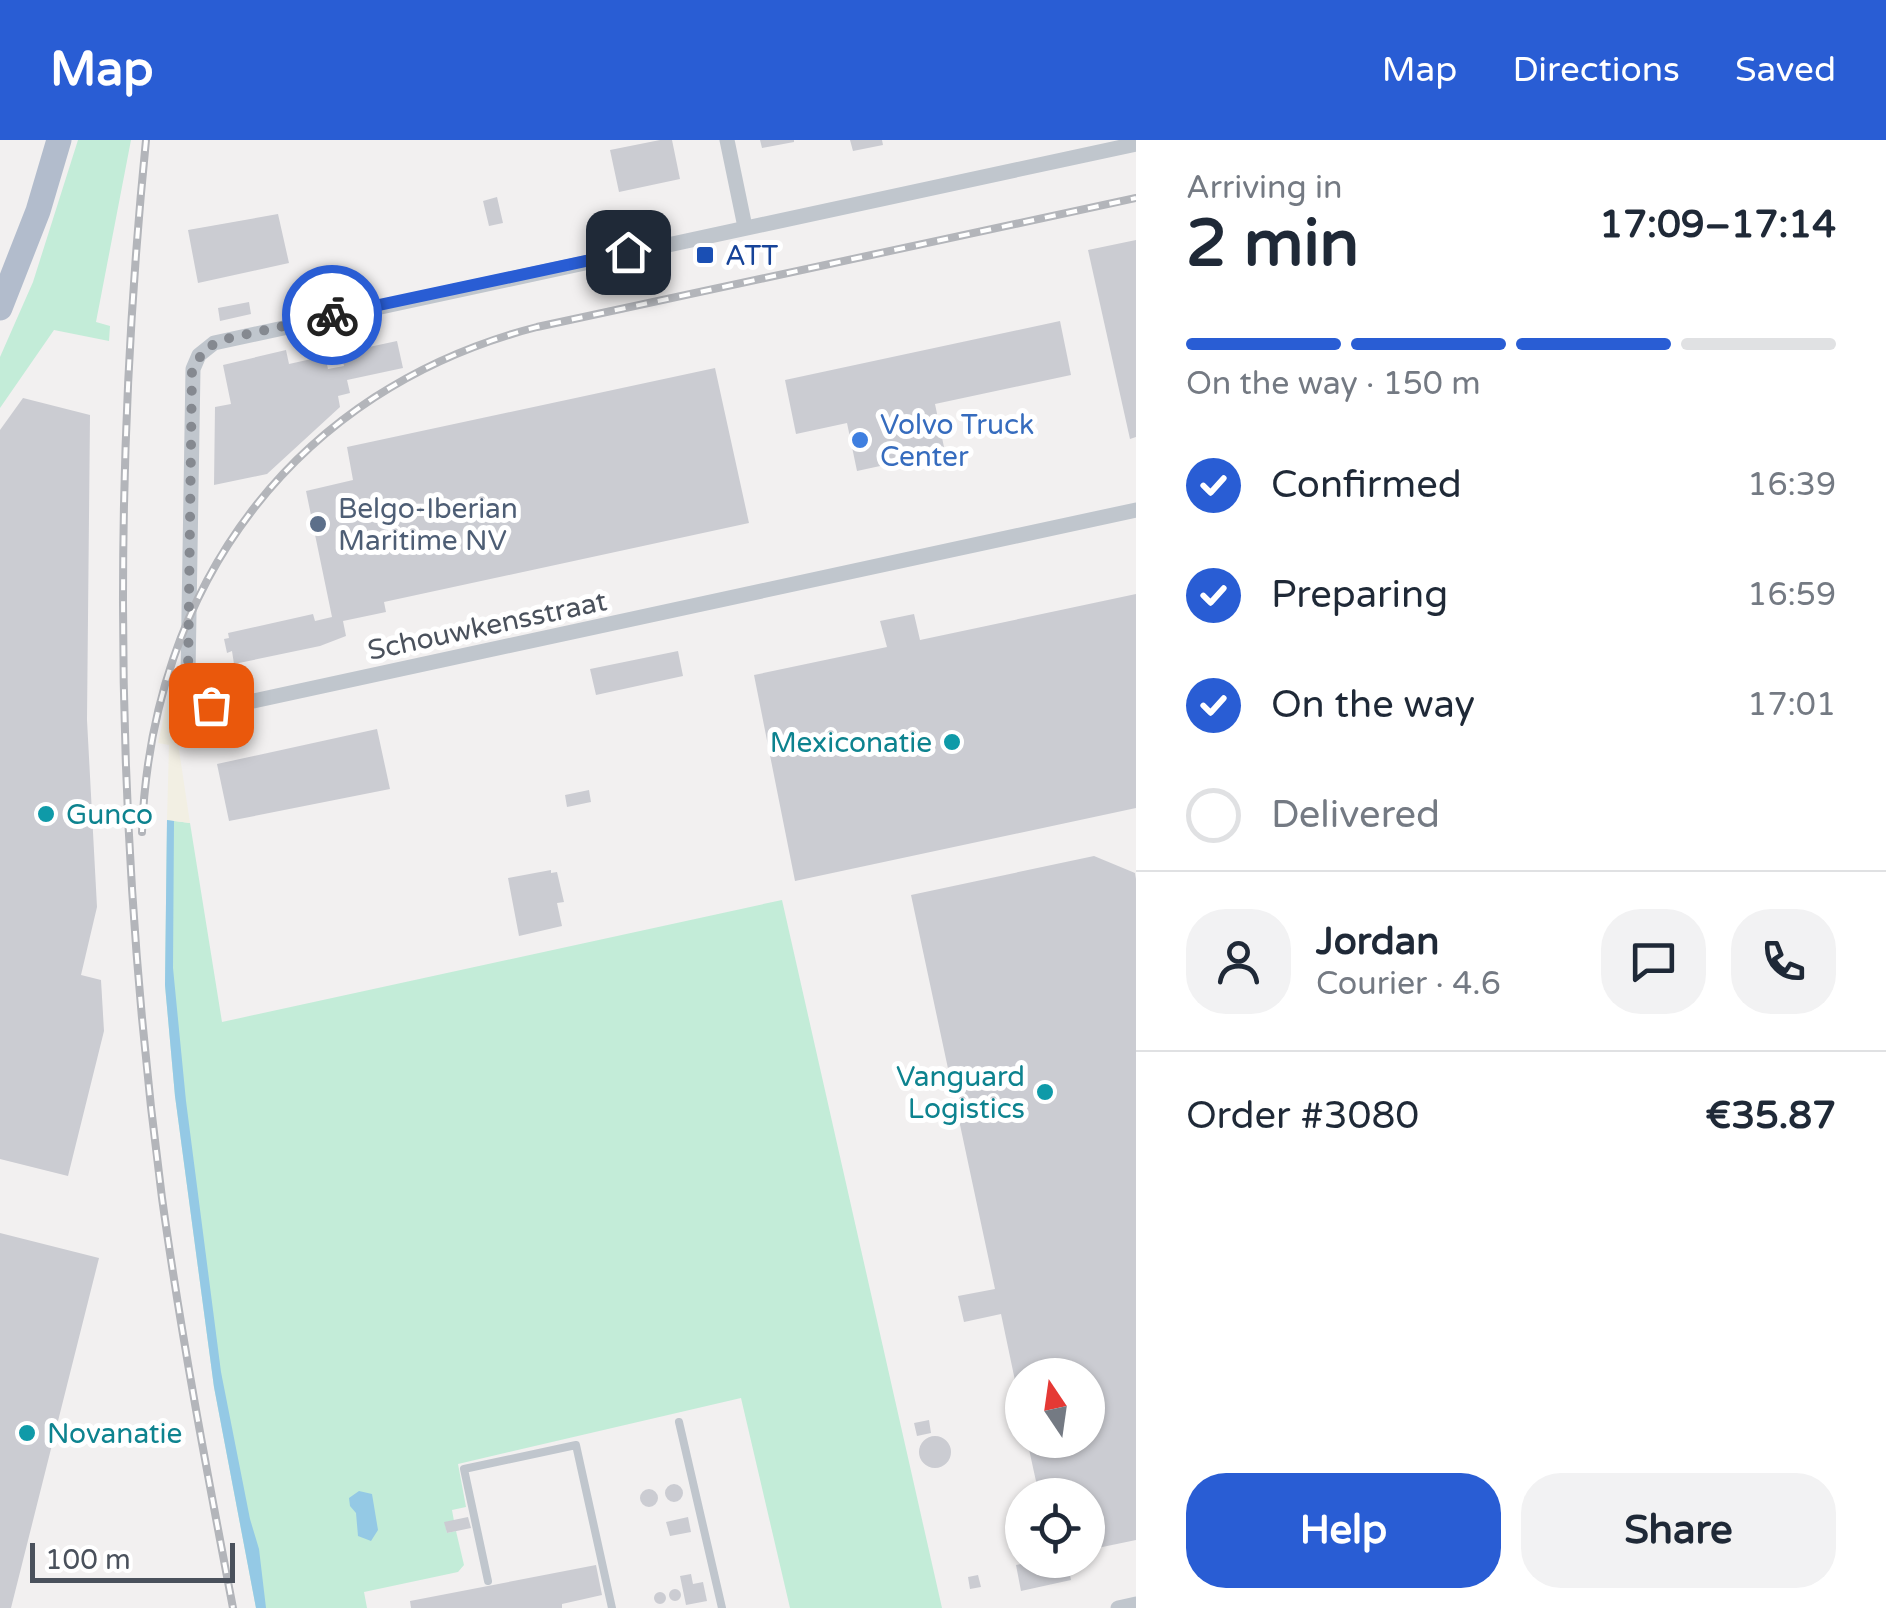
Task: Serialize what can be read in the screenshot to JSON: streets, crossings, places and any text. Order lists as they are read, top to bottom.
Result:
{
  "streets": {
    "street": ["Schouwkensstraat"]
  },
  "places": {
    "transit": ["ATT"],
    "other": [
      "Volvo Truck Center",
      "Belgo-Iberian Maritime NV",
      "Mexiconatie",
      "Gunco",
      "Vanguard Logistics",
      "Novanatie"
    ]
  },
  "scale_bar": "100 m",
  "north": "top",
  "page": {
    "header": "Map",
    "nav": ["Map", "Directions", "Saved"],
    "heading": ["2 min", "Arriving in", "17:09–17:14"],
    "panel": [
      "Jordan",
      "Courier · 4.6",
      "Order #3080",
      "€35.87"
    ],
    "bar": "On the way · 150 m",
    "list": [
      ["Confirmed", "16:39"],
      ["Preparing", "16:59"],
      ["On the way", "17:01"],
      "Delivered"
    ],
    "buttons": ["Help", "Share"],
    "scale": "100 m"
  }
}
